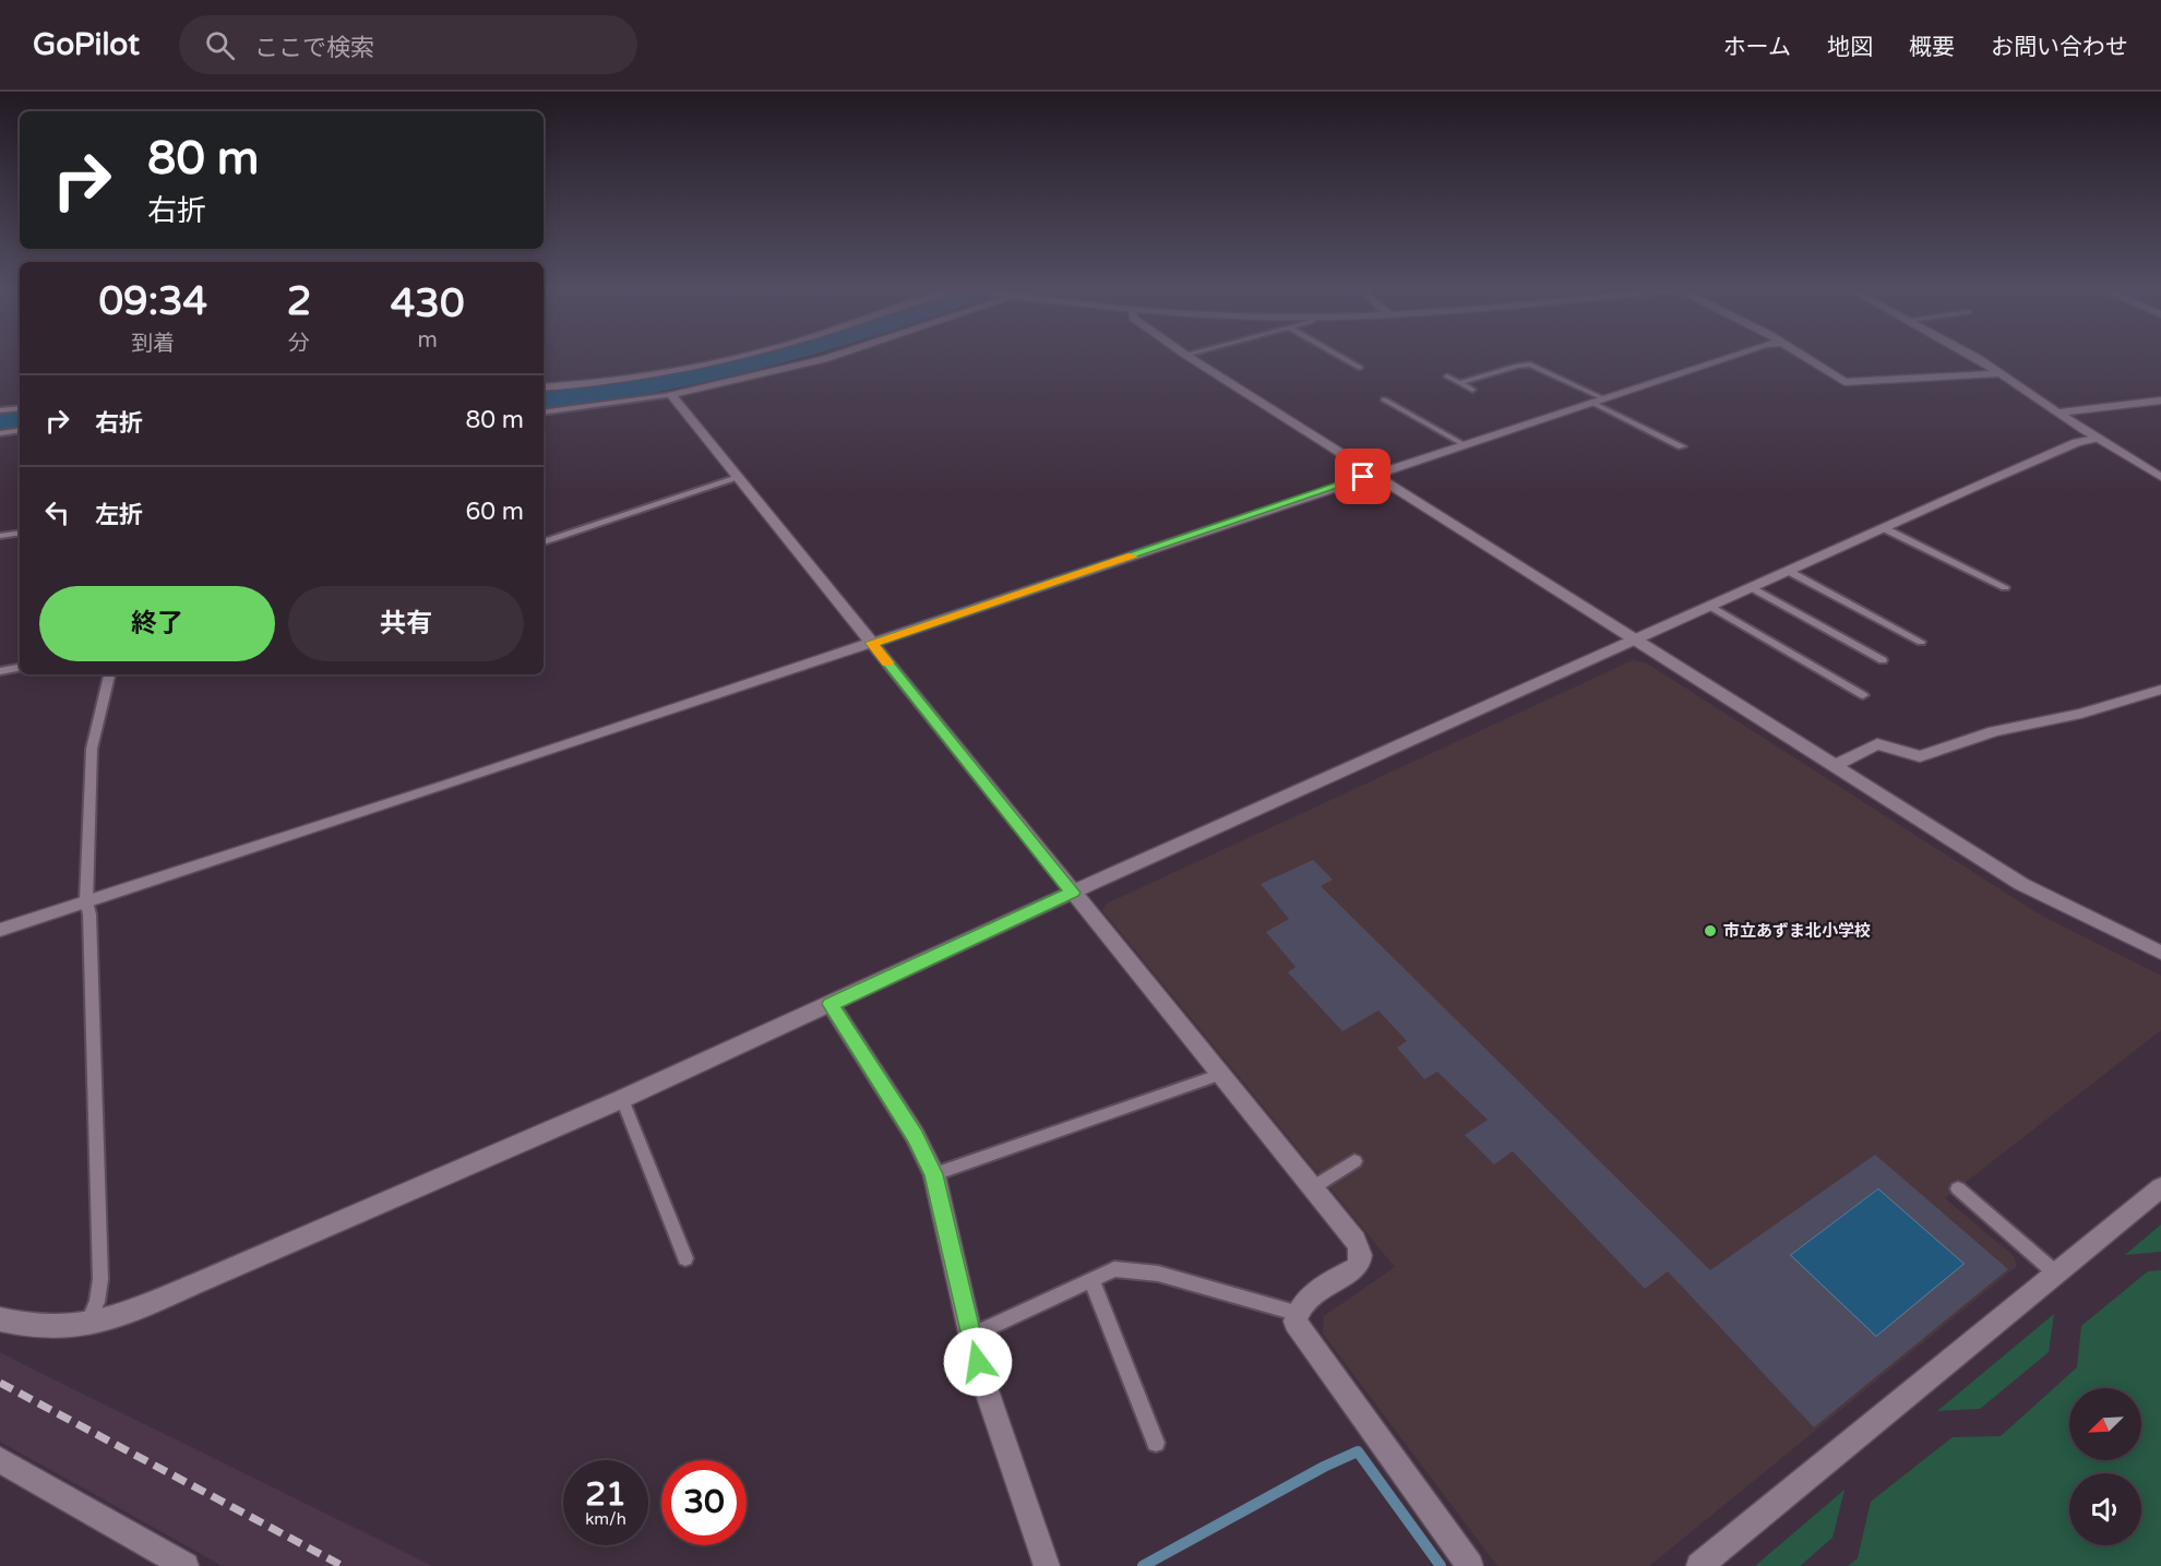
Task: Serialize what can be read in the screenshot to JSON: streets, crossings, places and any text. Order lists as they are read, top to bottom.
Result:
{
  "places": ["市立あずま北小学校"],
  "north": "bottom left",
  "page": {
    "header": "GoPilot",
    "search": "ここで検索",
    "nav": [
      "ホーム",
      "地図",
      "概要",
      "お問い合わせ"
    ],
    "turn": ["80 m", "右折"],
    "eta": [
      "09:34",
      "到着",
      "2",
      "分",
      "430",
      "m"
    ],
    "list": [
      {
        "name": "右折",
        "value": "80 m"
      },
      {
        "name": "左折",
        "value": "60 m"
      }
    ],
    "buttons": ["終了", "共有"],
    "speed": "21 km/h",
    "limit": "30"
  }
}
